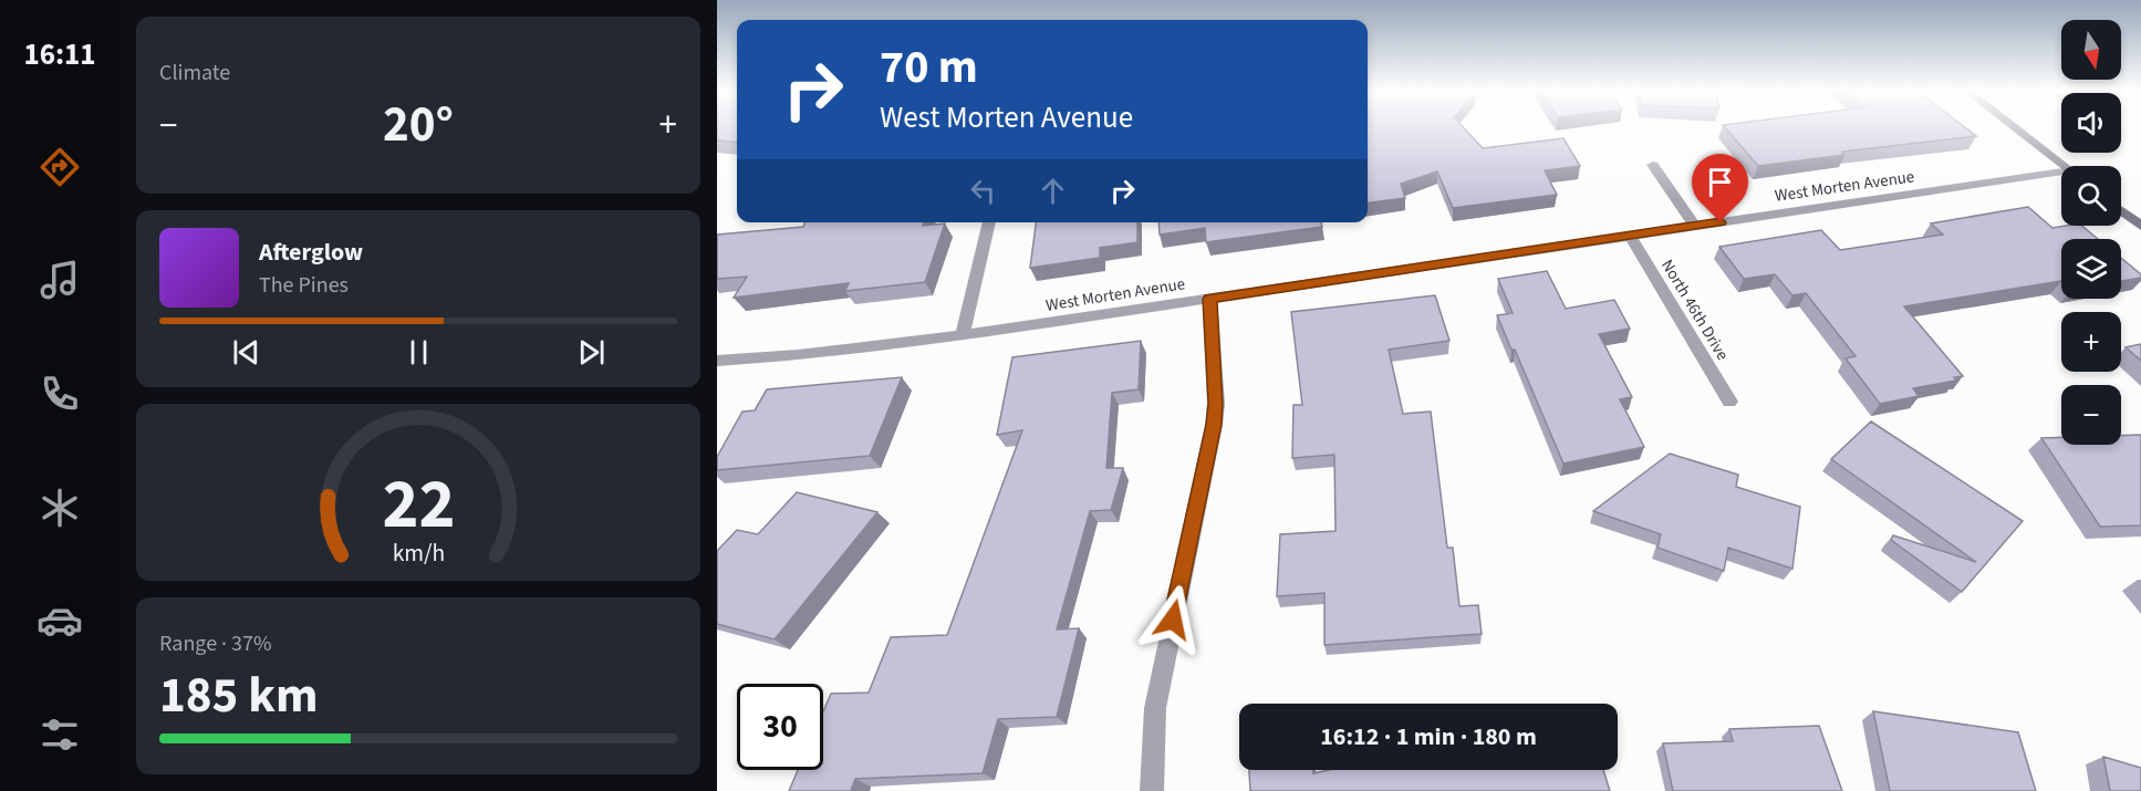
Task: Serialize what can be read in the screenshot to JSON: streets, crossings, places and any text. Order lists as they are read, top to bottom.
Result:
{
  "streets": {
    "street": ["West Morten Avenue", "North 46th Drive"]
  },
  "crossings": [
    ["West Morten Avenue", "North 46th Drive"]
  ],
  "north": "bottom",
  "page": {
    "tabs": "16:11",
    "tile": [
      "Climate",
      ["Range · 37%", "185 km"]
    ],
    "map_buttons": ["+", "−"],
    "turn": ["70 m", "West Morten Avenue"],
    "heat": ["−", "20°", "+"],
    "song": ["Afterglow", "The Pines"],
    "limit": "30",
    "trip": "16:12 · 1 min · 180 m",
    "gauge": ["22", "km/h"]
  }
}
